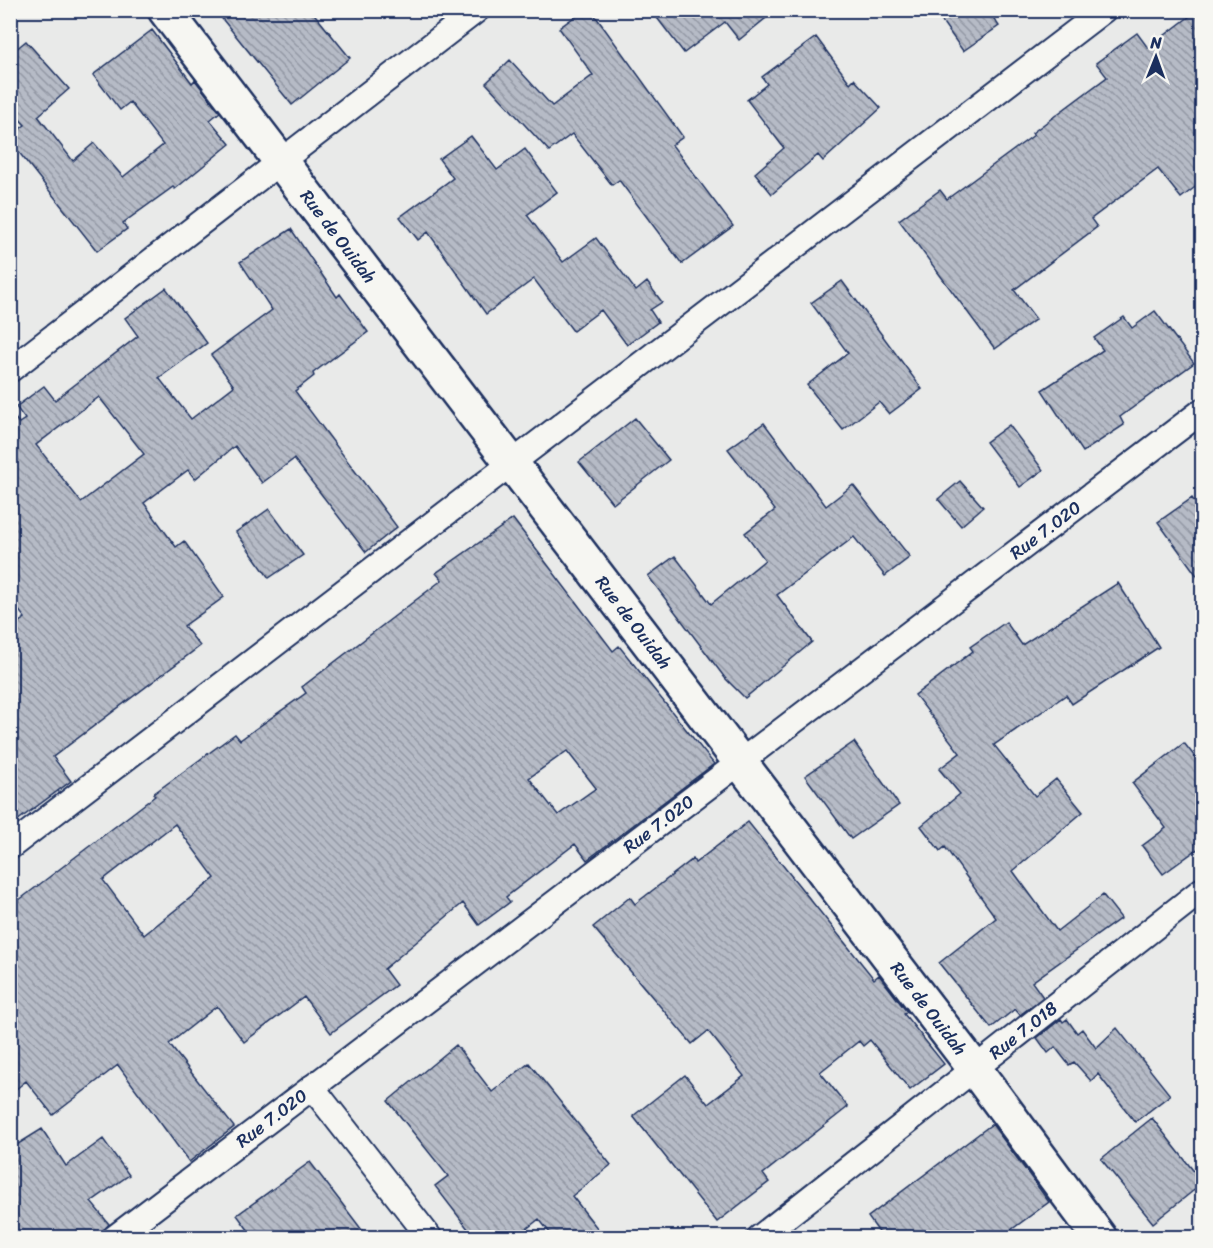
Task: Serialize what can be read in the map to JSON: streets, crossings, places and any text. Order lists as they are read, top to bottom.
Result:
{
  "streets": {
    "main road": ["Rue de Ouidah"],
    "street": ["Rue 7.020", "Rue 7.018"]
  },
  "crossings": [
    ["Rue de Ouidah", "Rue 7.020"],
    ["Rue de Ouidah", "Rue 7.018"]
  ],
  "north": "top"
}
